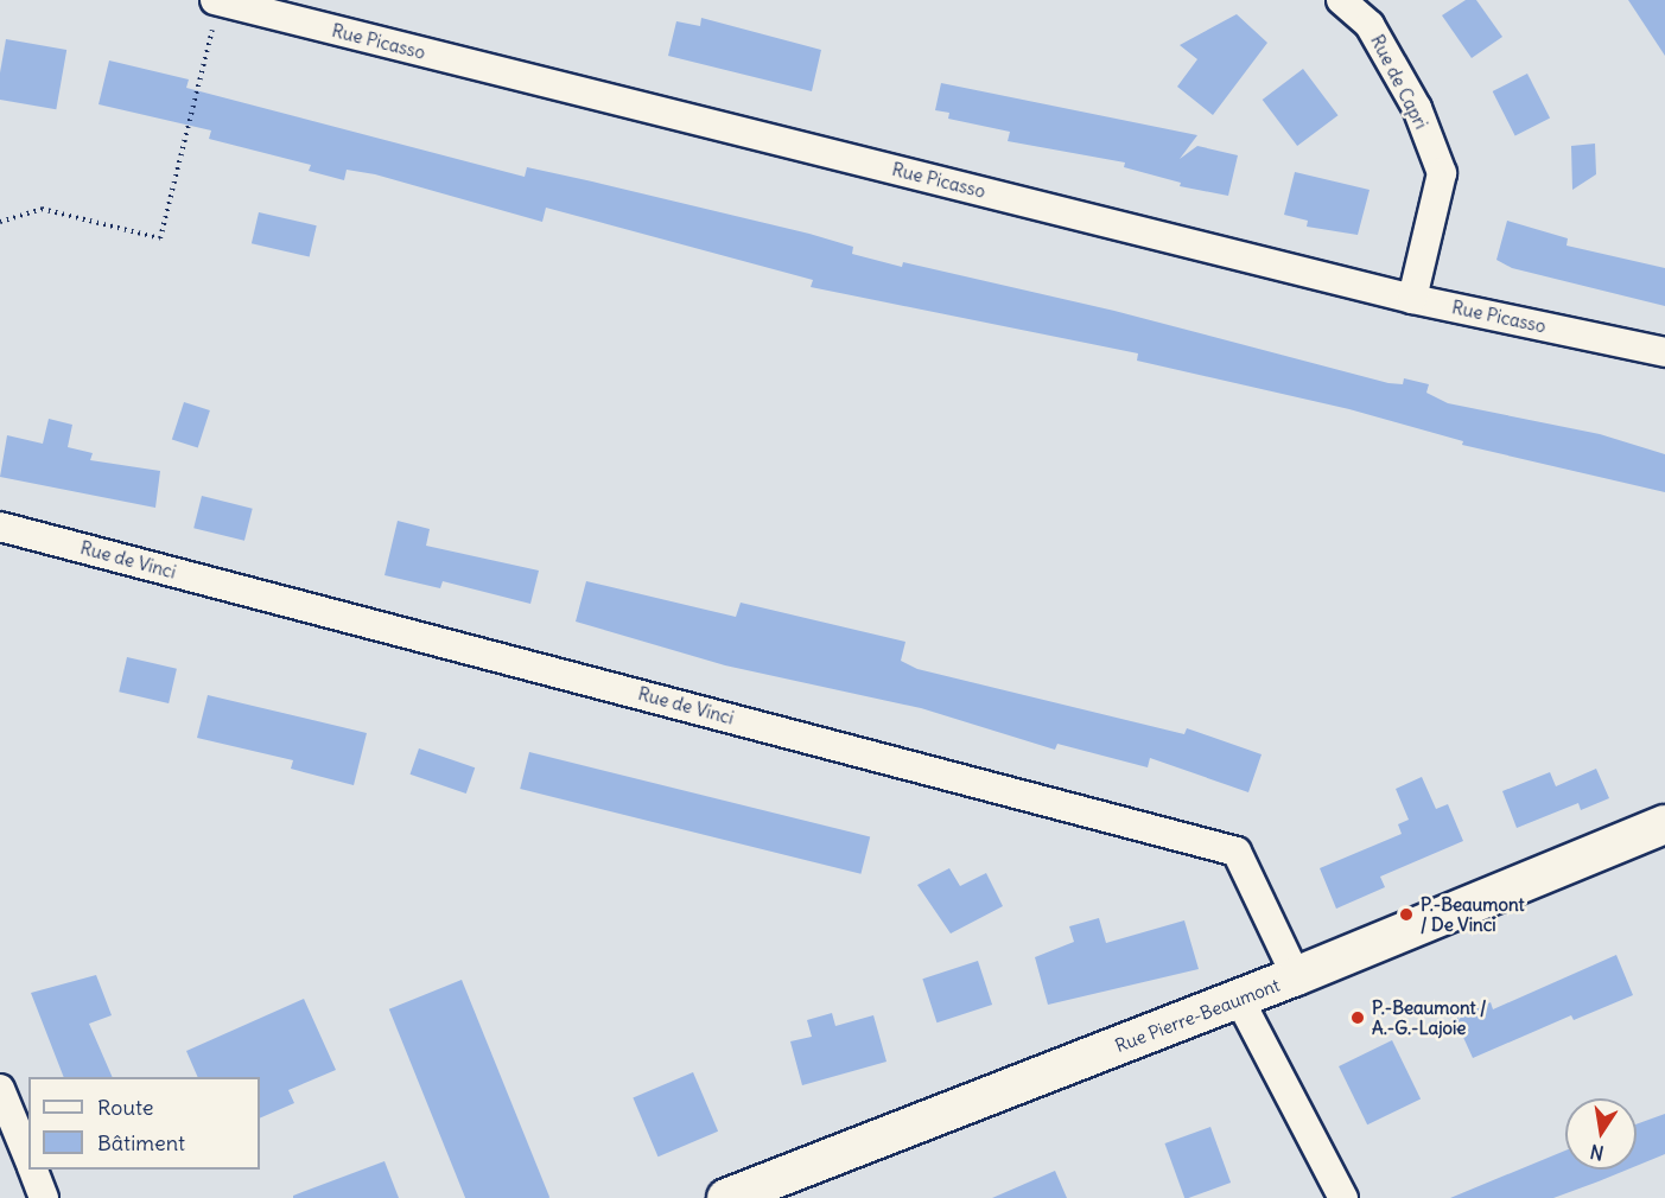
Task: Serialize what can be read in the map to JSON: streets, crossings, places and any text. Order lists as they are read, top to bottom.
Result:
{
  "streets": {
    "main road": ["Rue Pierre-Beaumont"],
    "street": ["Rue Picasso", "Rue de Capri", "Rue de Vinci"]
  },
  "crossings": [
    ["Rue Picasso", "Rue de Capri"],
    ["Rue de Vinci", "Rue Pierre-Beaumont"]
  ],
  "places": ["P.-Beaumont / De Vinci", "P.-Beaumont / A.-G.-Lajoie"],
  "legend": ["Route", "Bâtiment"],
  "north": "bottom"
}
